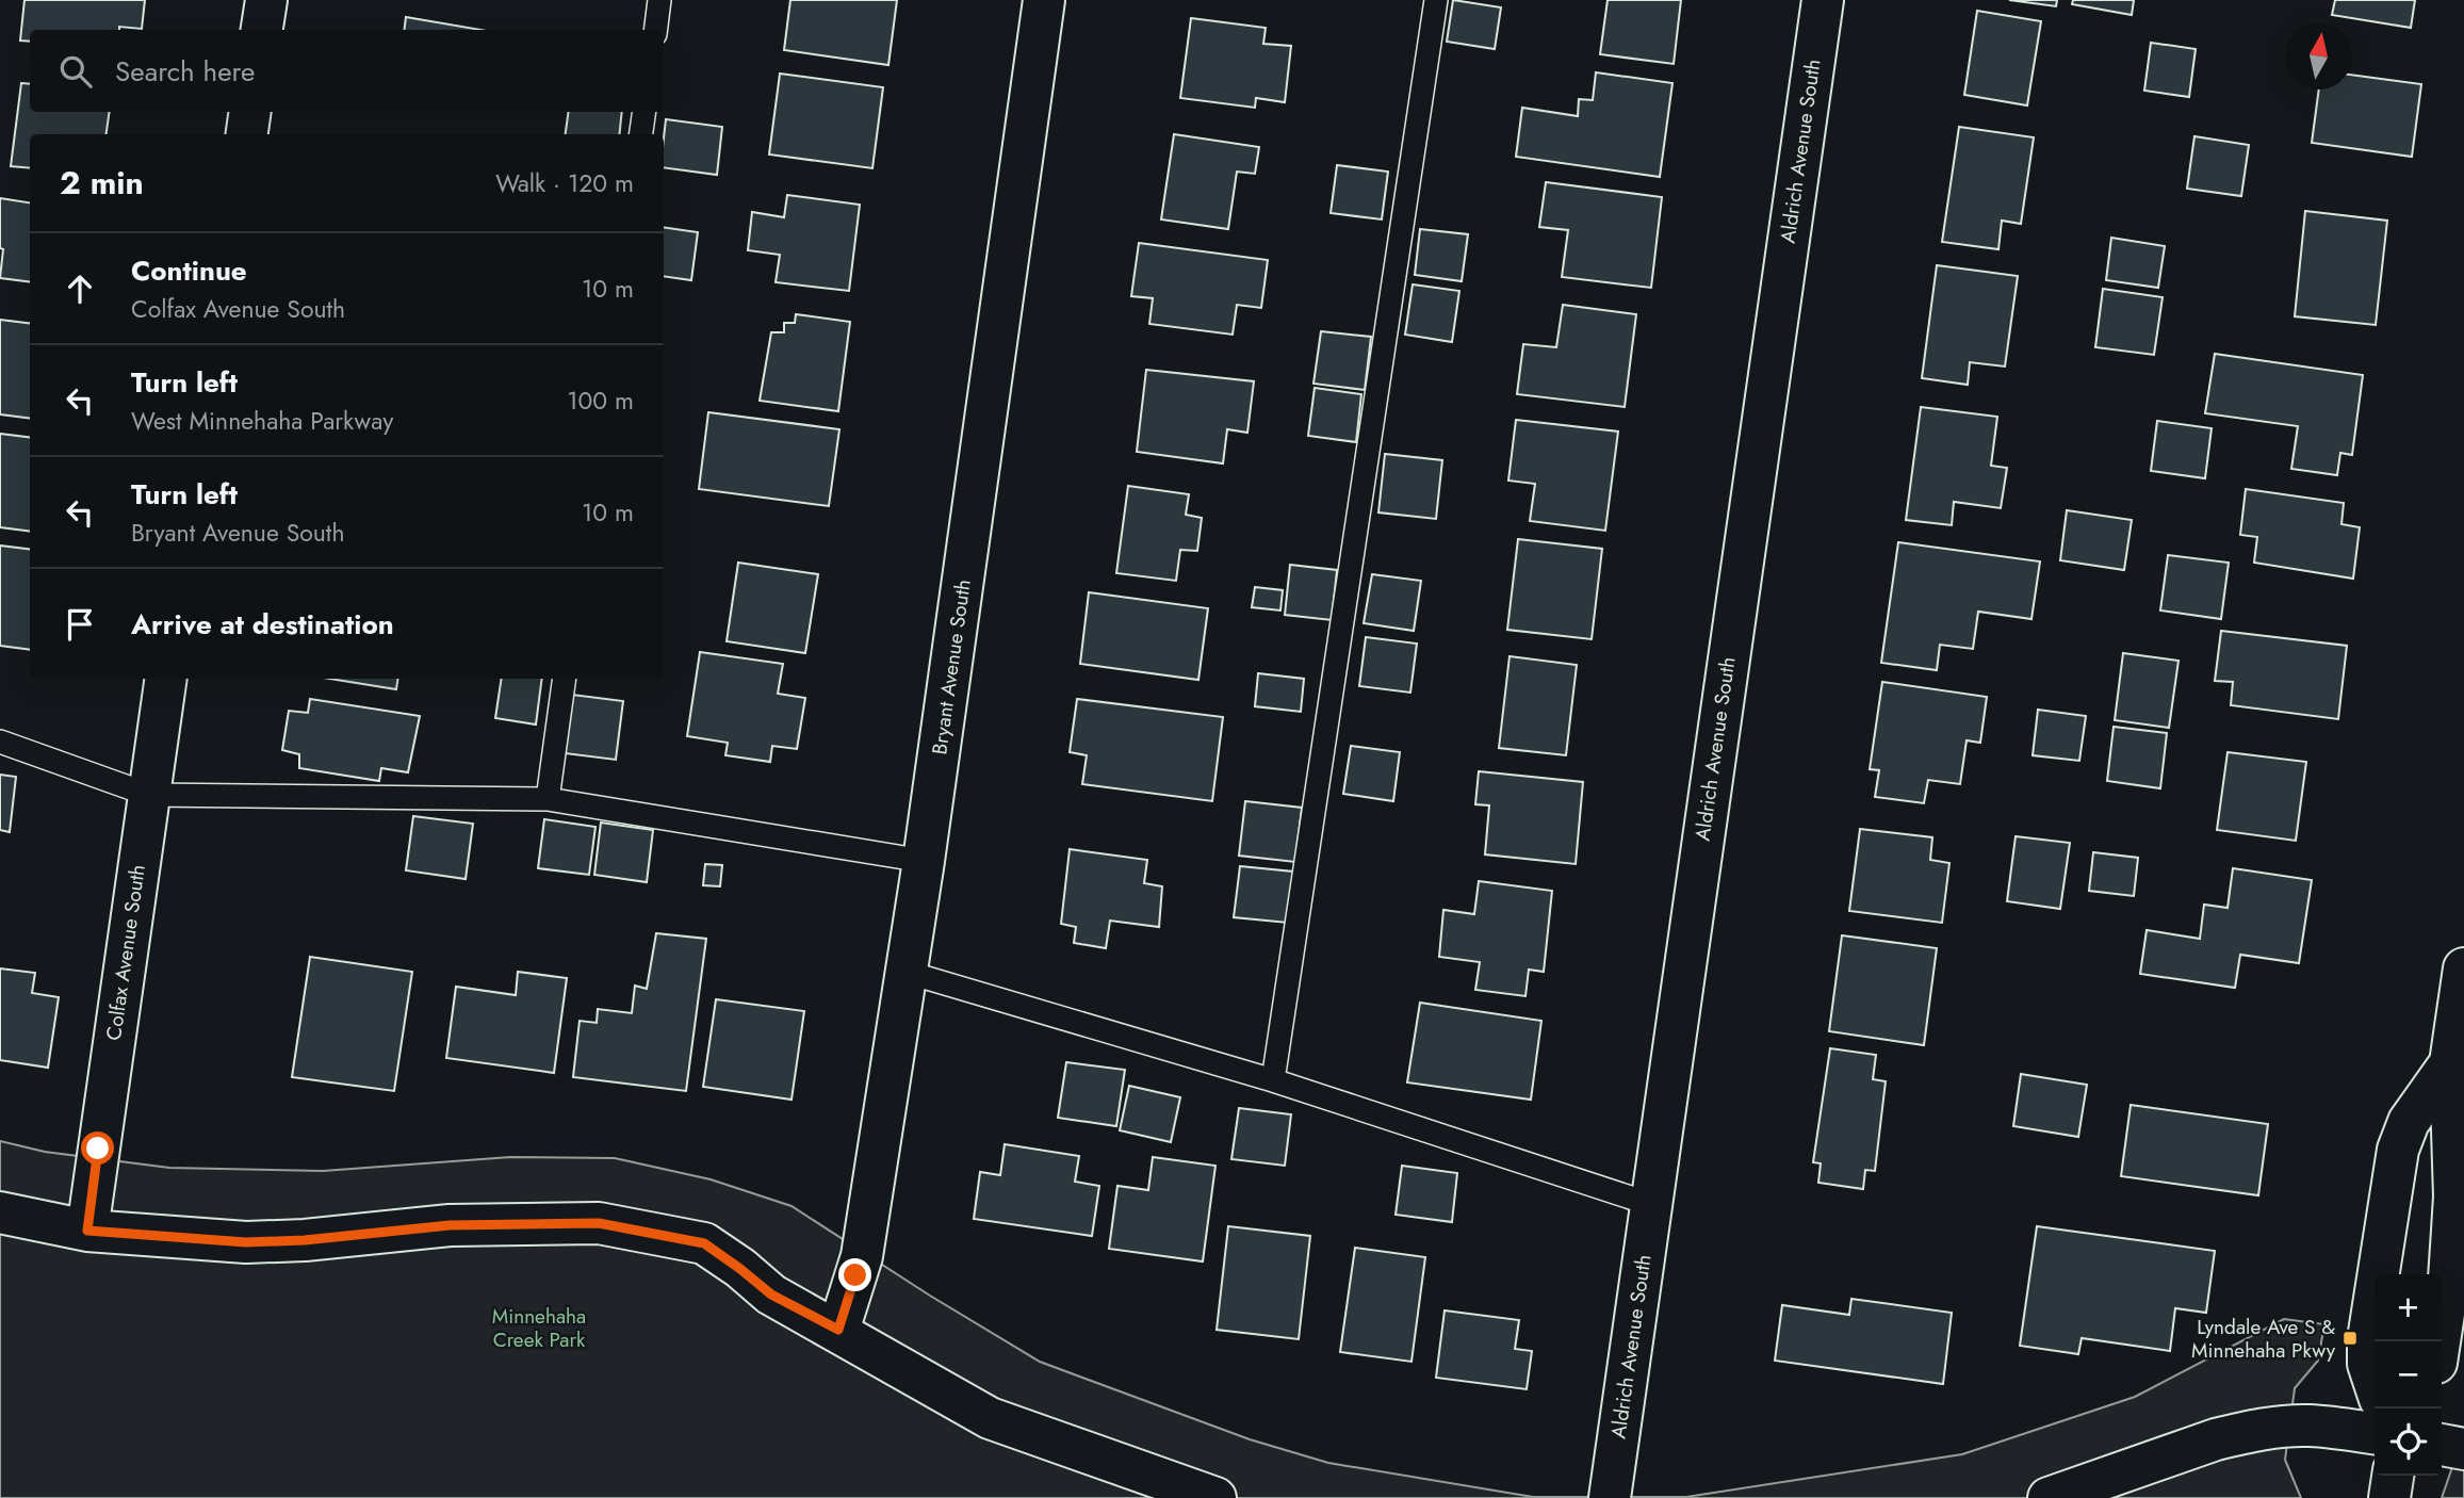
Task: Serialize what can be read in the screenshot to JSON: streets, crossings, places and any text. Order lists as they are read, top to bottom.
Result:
{
  "streets": {
    "street": ["Aldrich Avenue South", "Bryant Avenue South", "Colfax Avenue South"]
  },
  "parks": ["Minnehaha Creek Park"],
  "places": {
    "transit": ["Lyndale Ave S & Minnehaha Pkwy"]
  },
  "north": "top",
  "page": {
    "search": "Search here",
    "heading": ["2 min", "Walk · 120 m"],
    "list": [
      ["Continue", "Colfax Avenue South", "10 m"],
      ["Turn left", "West Minnehaha Parkway", "100 m"],
      ["Turn left", "Bryant Avenue South", "10 m"],
      "Arrive at destination"
    ],
    "map_buttons": ["+", "−"]
  }
}
